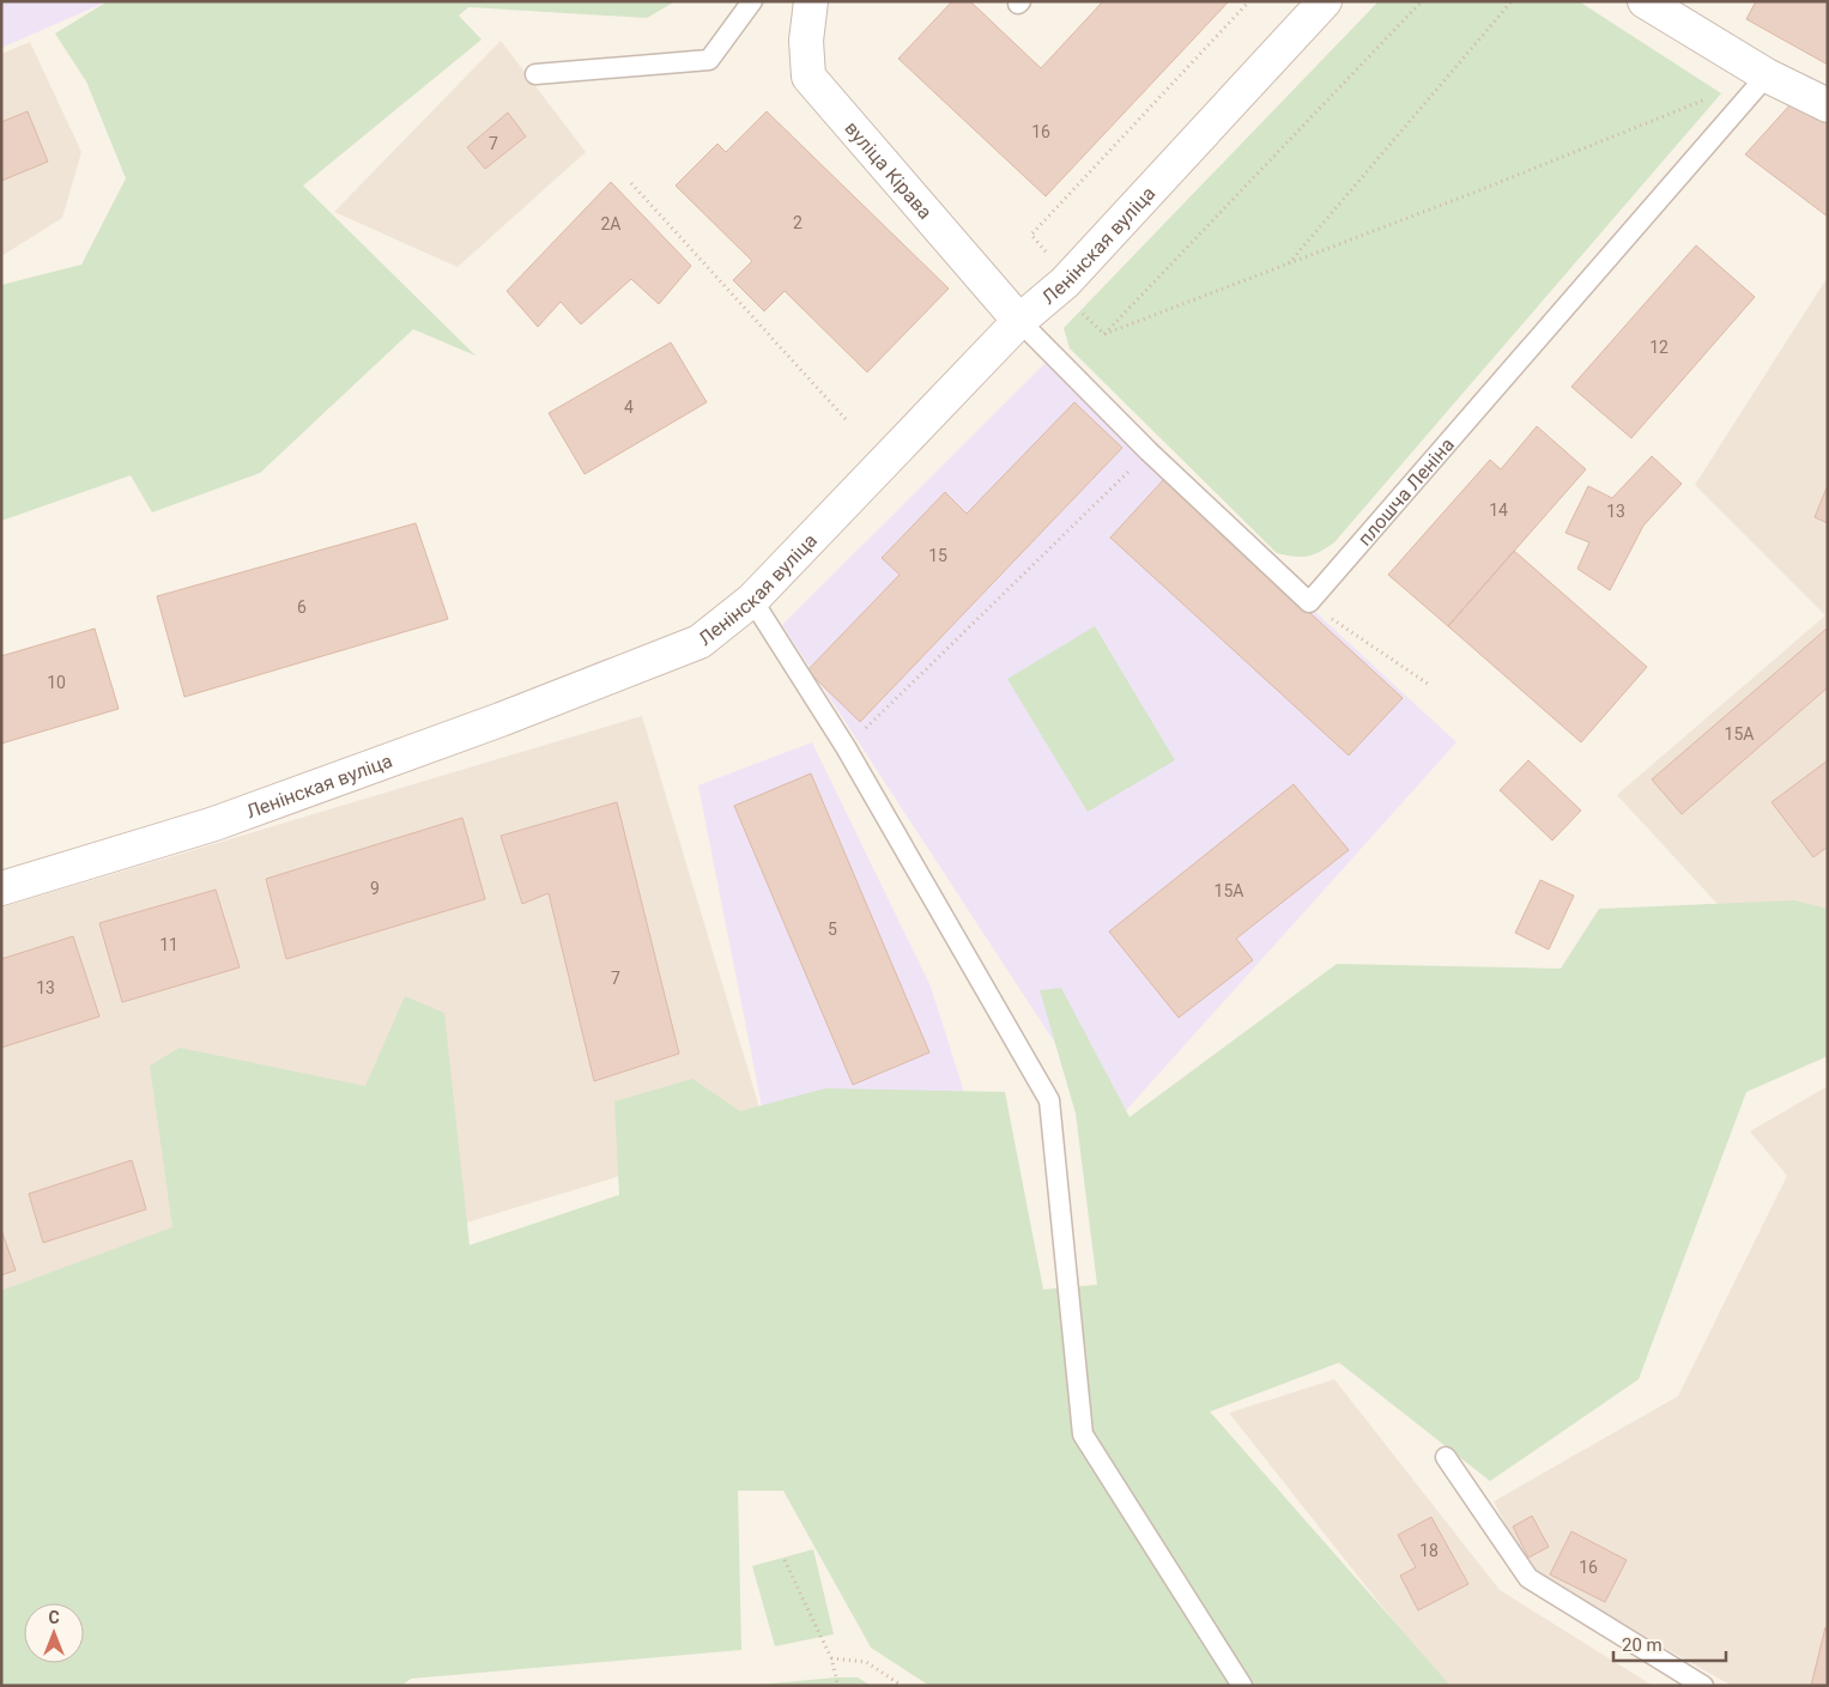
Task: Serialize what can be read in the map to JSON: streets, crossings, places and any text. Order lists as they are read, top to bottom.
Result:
{
  "streets": {
    "main road": ["вуліца Кірава", "Ленінская вуліца"],
    "lane": ["плошча Леніна"]
  },
  "crossings": [
    ["вуліца Кірава", "Ленінская вуліца"]
  ],
  "house_numbers": [
    "16",
    "7",
    "2",
    "2А",
    "12",
    "4",
    "14",
    "13",
    "15",
    "6",
    "10",
    "15А",
    "9",
    "15A",
    "5",
    "11",
    "7",
    "13",
    "18",
    "16"
  ],
  "scale_bar": "20 m",
  "north": "top"
}
